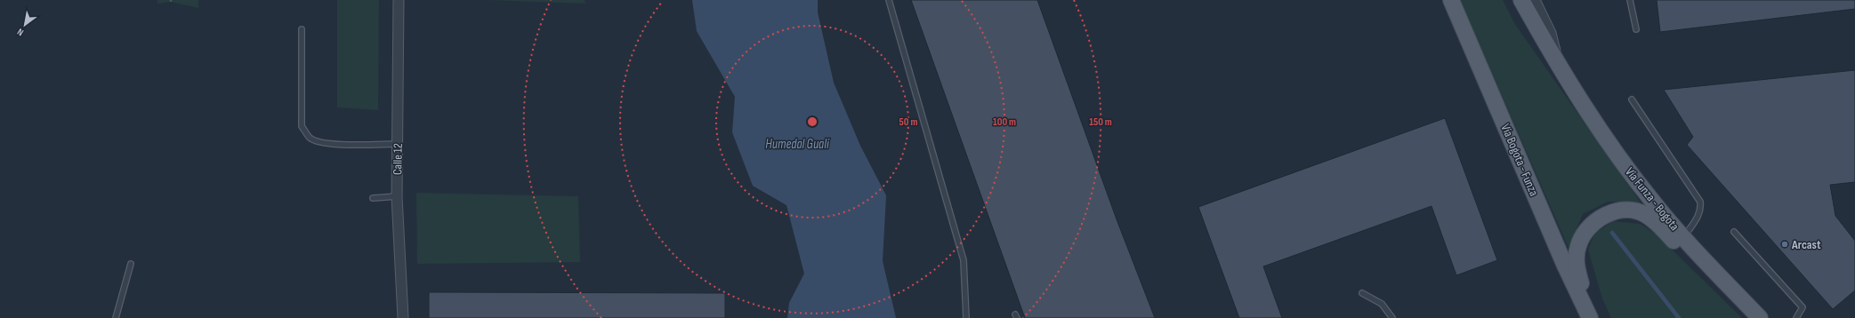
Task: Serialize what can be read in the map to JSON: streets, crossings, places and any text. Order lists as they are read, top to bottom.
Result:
{
  "streets": {
    "main road": ["Vía Bogota - Funza", "Vía Funza - Bogota"],
    "street": ["Calle 12"]
  },
  "water": ["Humedal Gualí"],
  "places": ["Arcast"],
  "north": "bottom left",
  "rings": ["50 m", "100 m", "150 m"]
}
